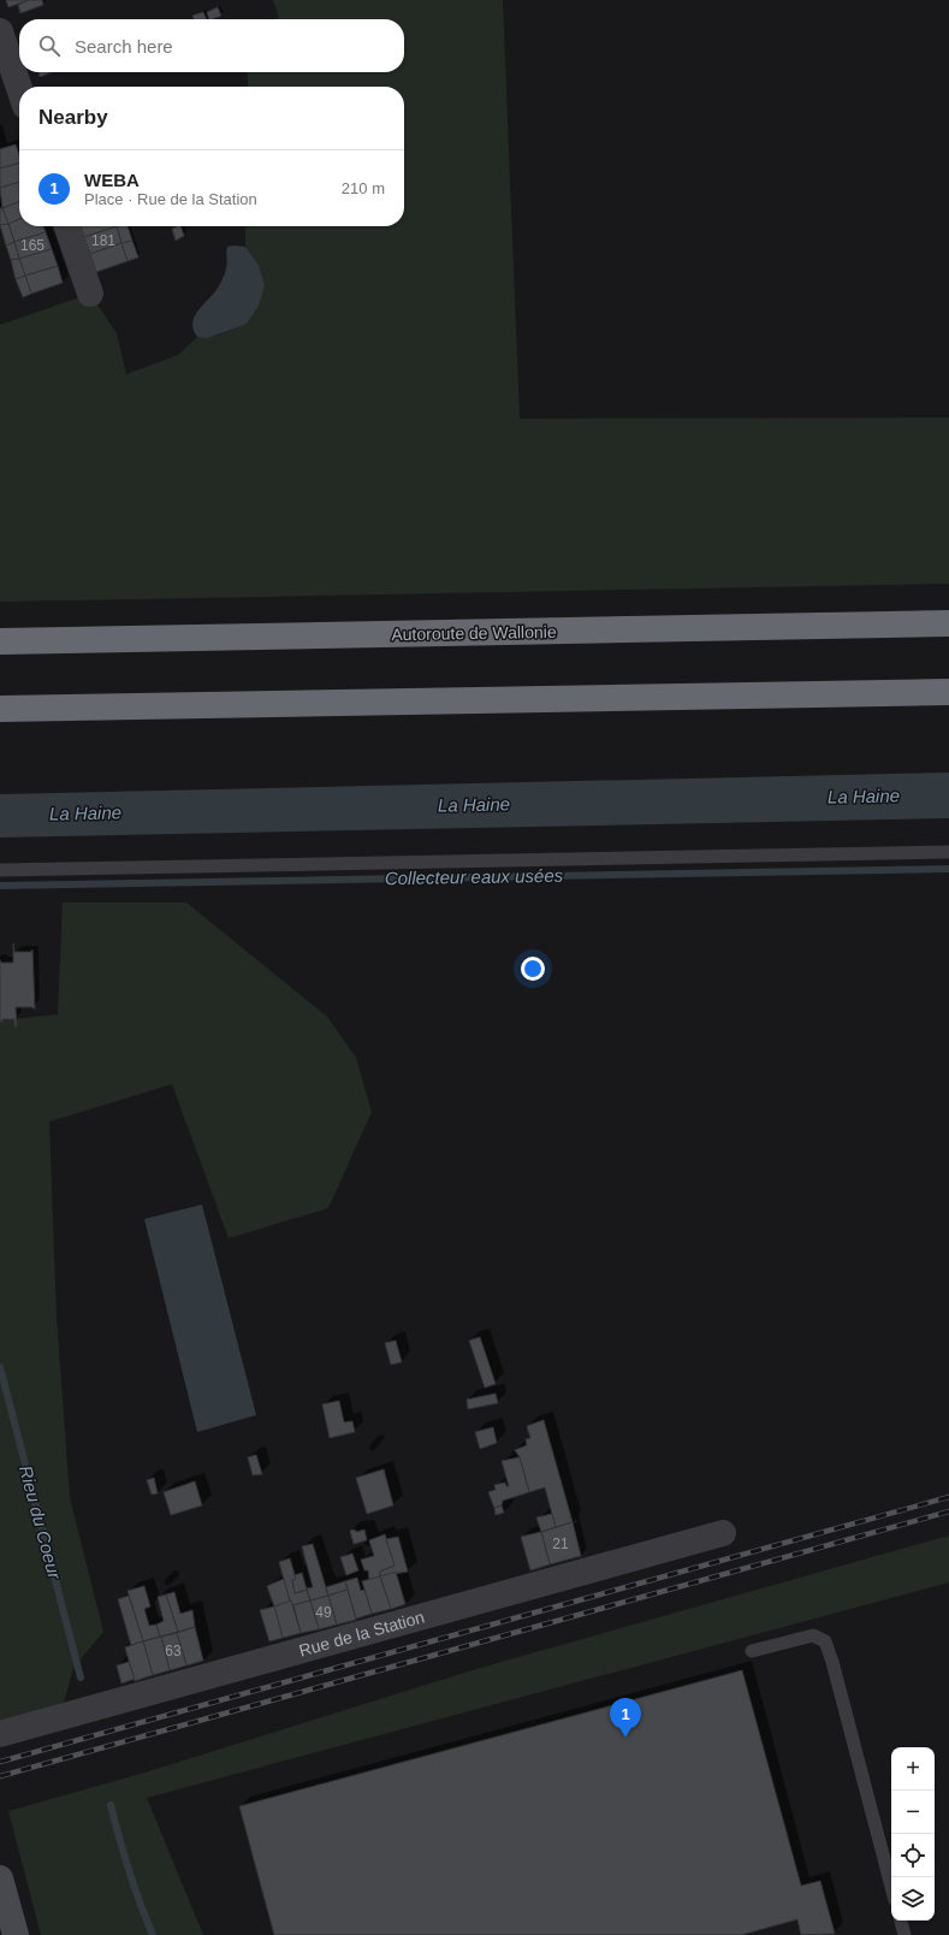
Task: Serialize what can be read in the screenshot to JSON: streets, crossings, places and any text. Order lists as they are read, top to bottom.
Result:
{
  "streets": {
    "highway": ["Autoroute de Wallonie"],
    "street": ["Rue de la Station"]
  },
  "water": ["La Haine", "Collecteur eaux usées", "Rieu du Coeur"],
  "house_numbers": [
    "181",
    "165",
    "21",
    "49",
    "63"
  ],
  "page": {
    "search": "Search here",
    "heading": "Nearby",
    "list": [
      {
        "mark": "1",
        "name": "WEBA",
        "note": "Place · Rue de la Station",
        "value": "210 m"
      }
    ],
    "pins": "1",
    "map_buttons": ["+", "−"]
  }
}
